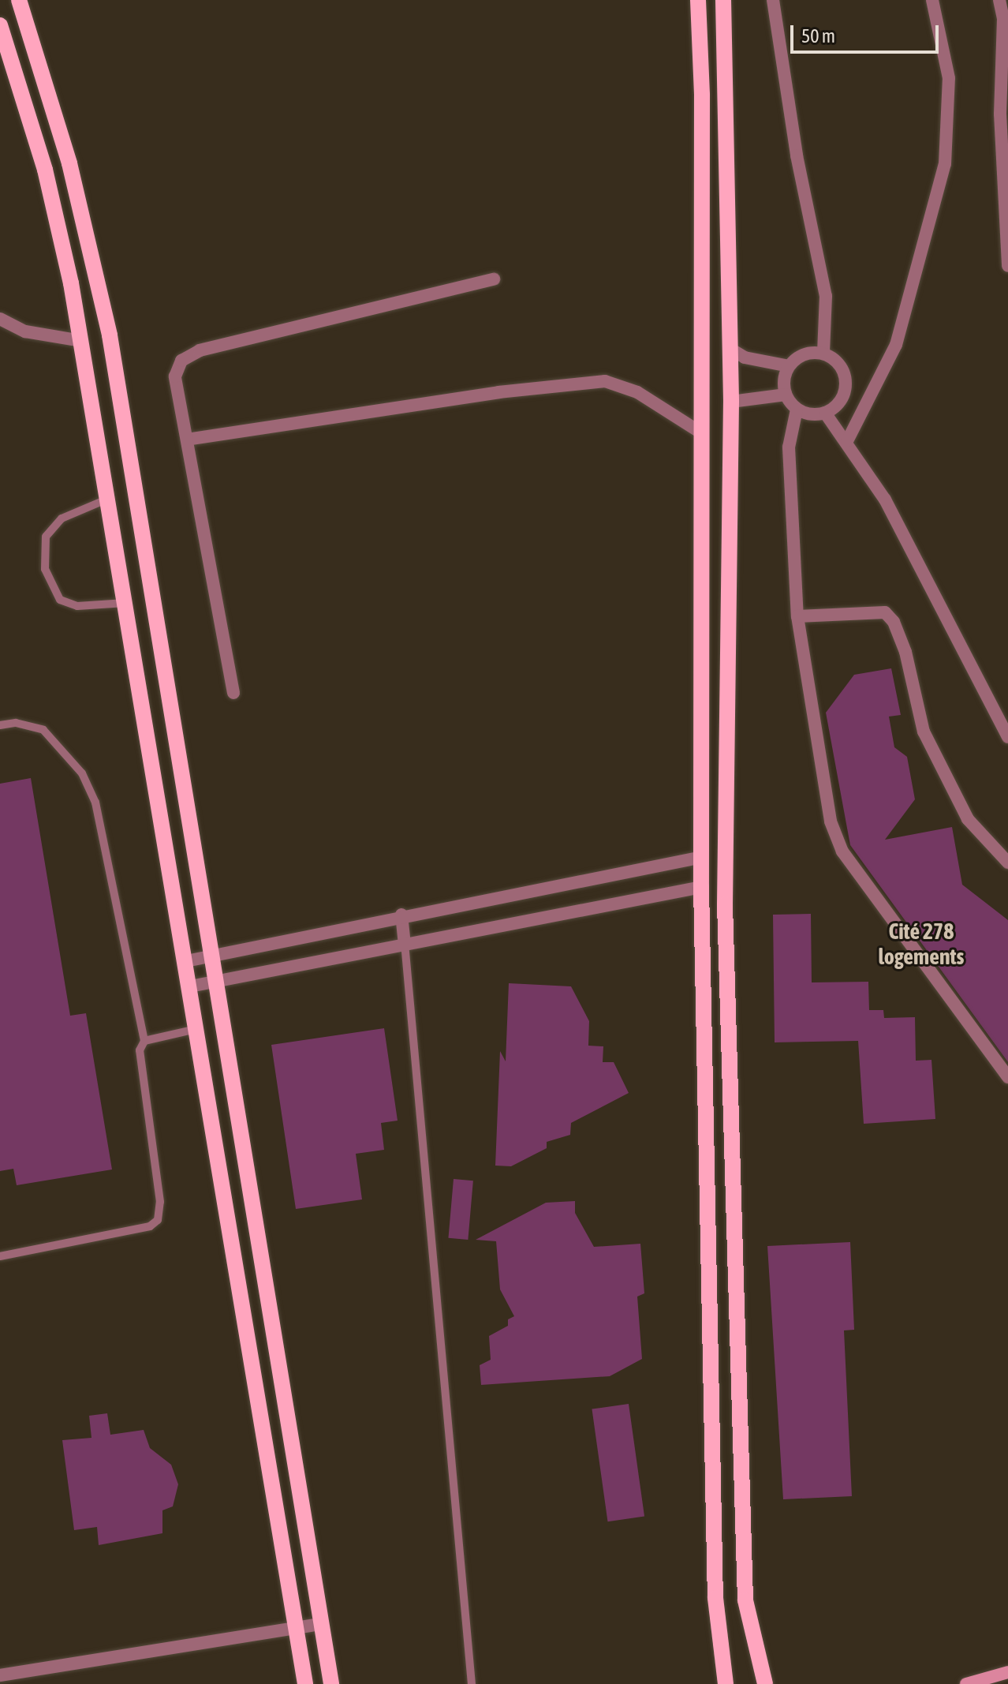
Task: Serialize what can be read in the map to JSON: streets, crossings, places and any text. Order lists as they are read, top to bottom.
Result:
{
  "districts": ["Cité 278 logements"],
  "scale_bar": "50 m"
}
